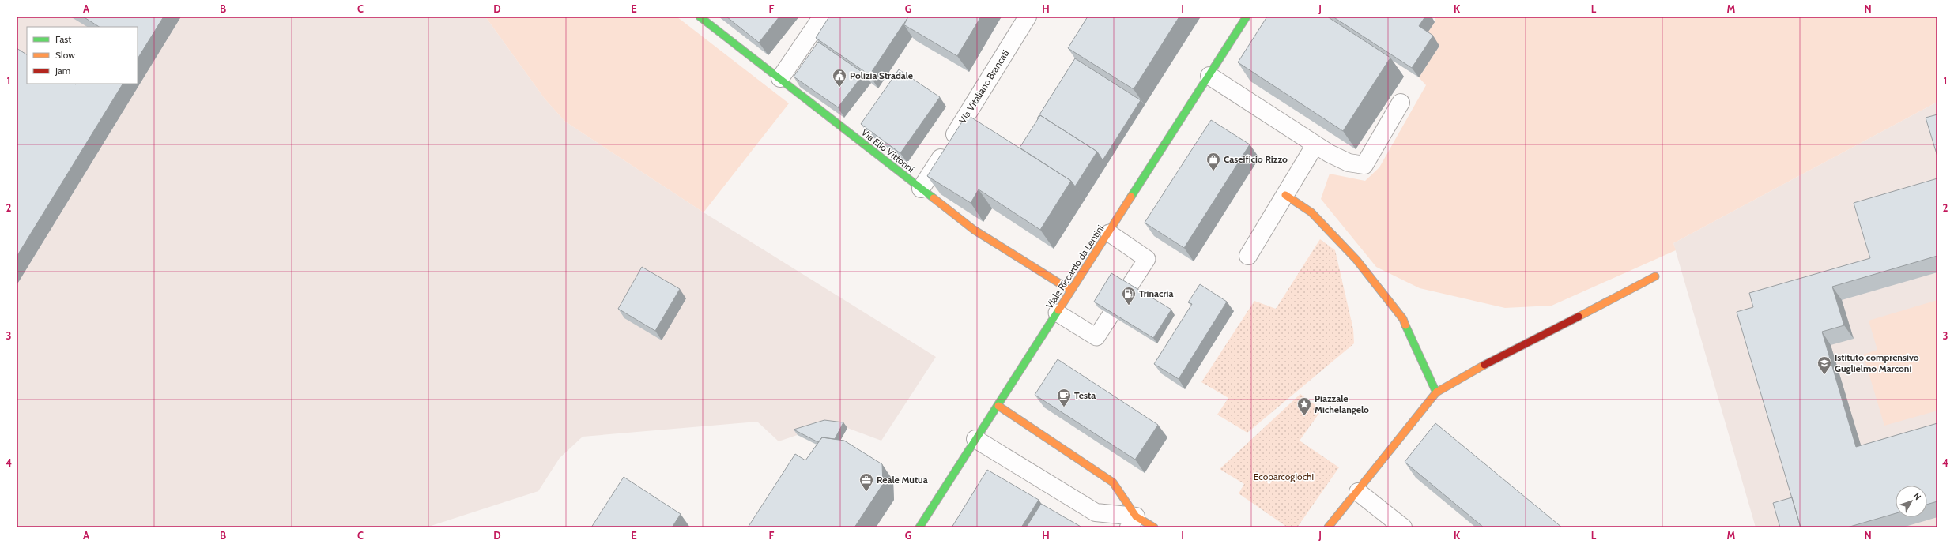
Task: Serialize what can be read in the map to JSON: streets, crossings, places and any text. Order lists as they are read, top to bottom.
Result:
{
  "streets": {
    "street": ["Via Vitaliano Brancati", "Via Elio Vittorini", "Viale Riccardo da Lentini"]
  },
  "crossings": [
    ["Via Vitaliano Brancati", "Via Elio Vittorini"],
    ["Via Elio Vittorini", "Viale Riccardo da Lentini"]
  ],
  "parks": ["Ecoparcogiochi"],
  "places": {
    "public building": ["Polizia Stradale"],
    "shop": ["Caseificio Rizzo"],
    "fuel station": ["Trinacria"],
    "school or university": ["Istituto comprensivo Guglielmo Marconi"],
    "cafe": ["Testa"],
    "place": ["Piazzale Michelangelo"],
    "office": ["Reale Mutua"]
  },
  "legend": ["Fast", "Slow", "Jam"],
  "north": "top right",
  "grid": {
    "columns": [
      "A",
      "B",
      "C",
      "D",
      "E",
      "F",
      "G",
      "H",
      "I",
      "J",
      "K",
      "L",
      "M",
      "N"
    ],
    "rows": [
      "1",
      "2",
      "3",
      "4"
    ]
  }
}
